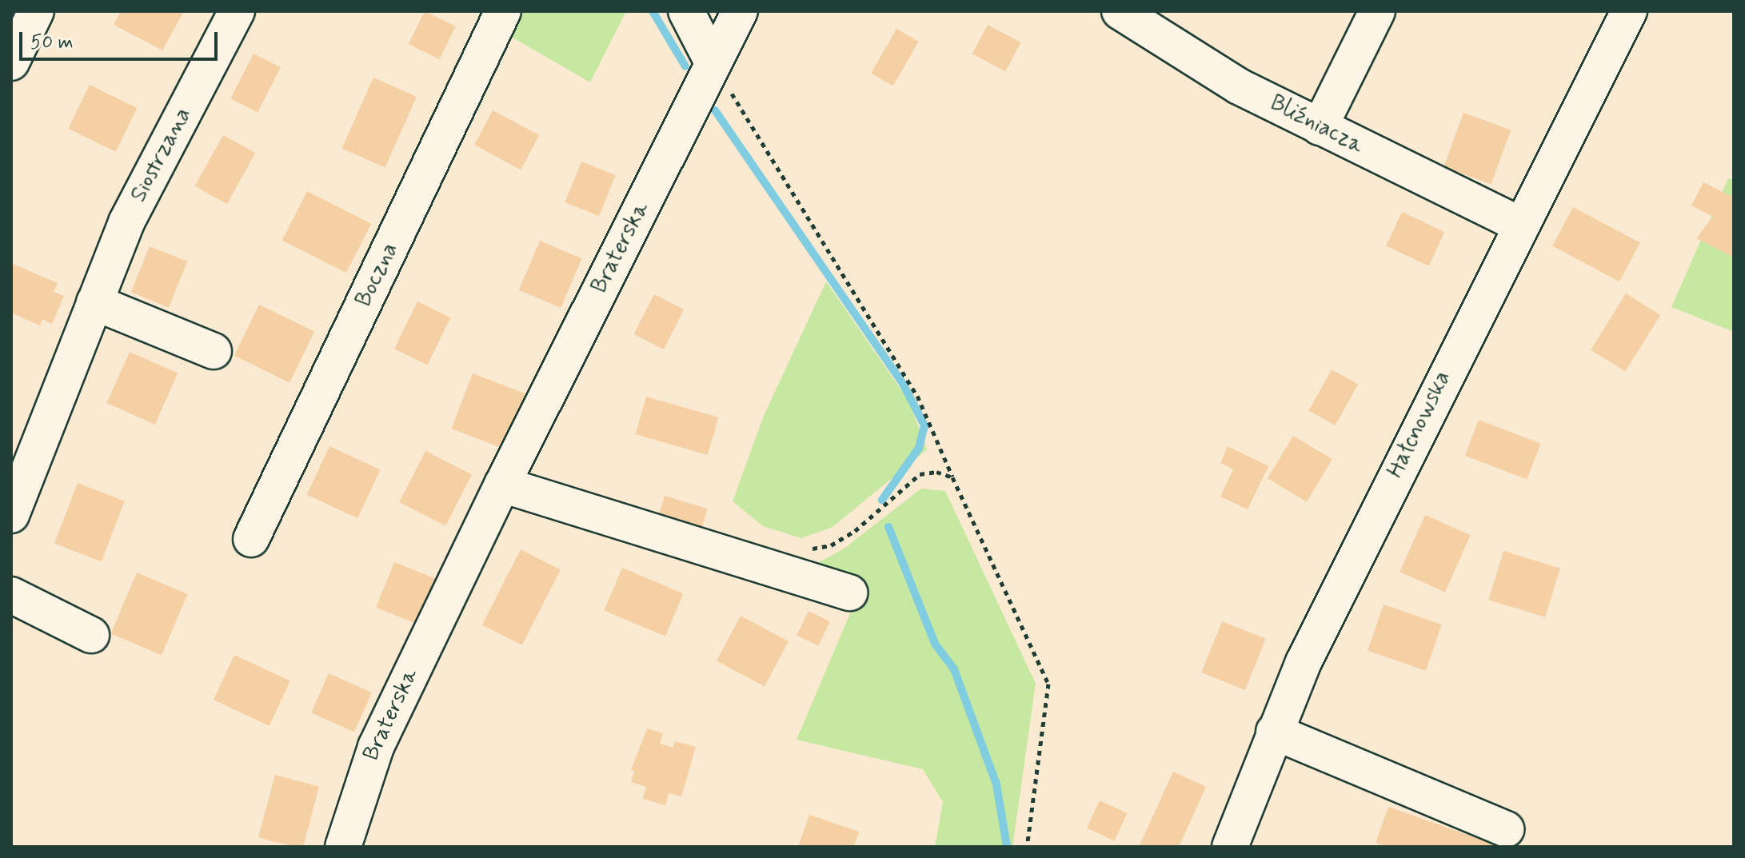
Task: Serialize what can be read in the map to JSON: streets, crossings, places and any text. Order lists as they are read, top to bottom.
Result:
{
  "streets": {
    "street": [
      "Bliźniacza",
      "Siostrzana",
      "Braterska",
      "Boczna",
      "Hałcnowska"
    ]
  },
  "crossings": [
    ["Bliźniacza", "Hałcnowska"]
  ],
  "scale_bar": "50 m"
}
